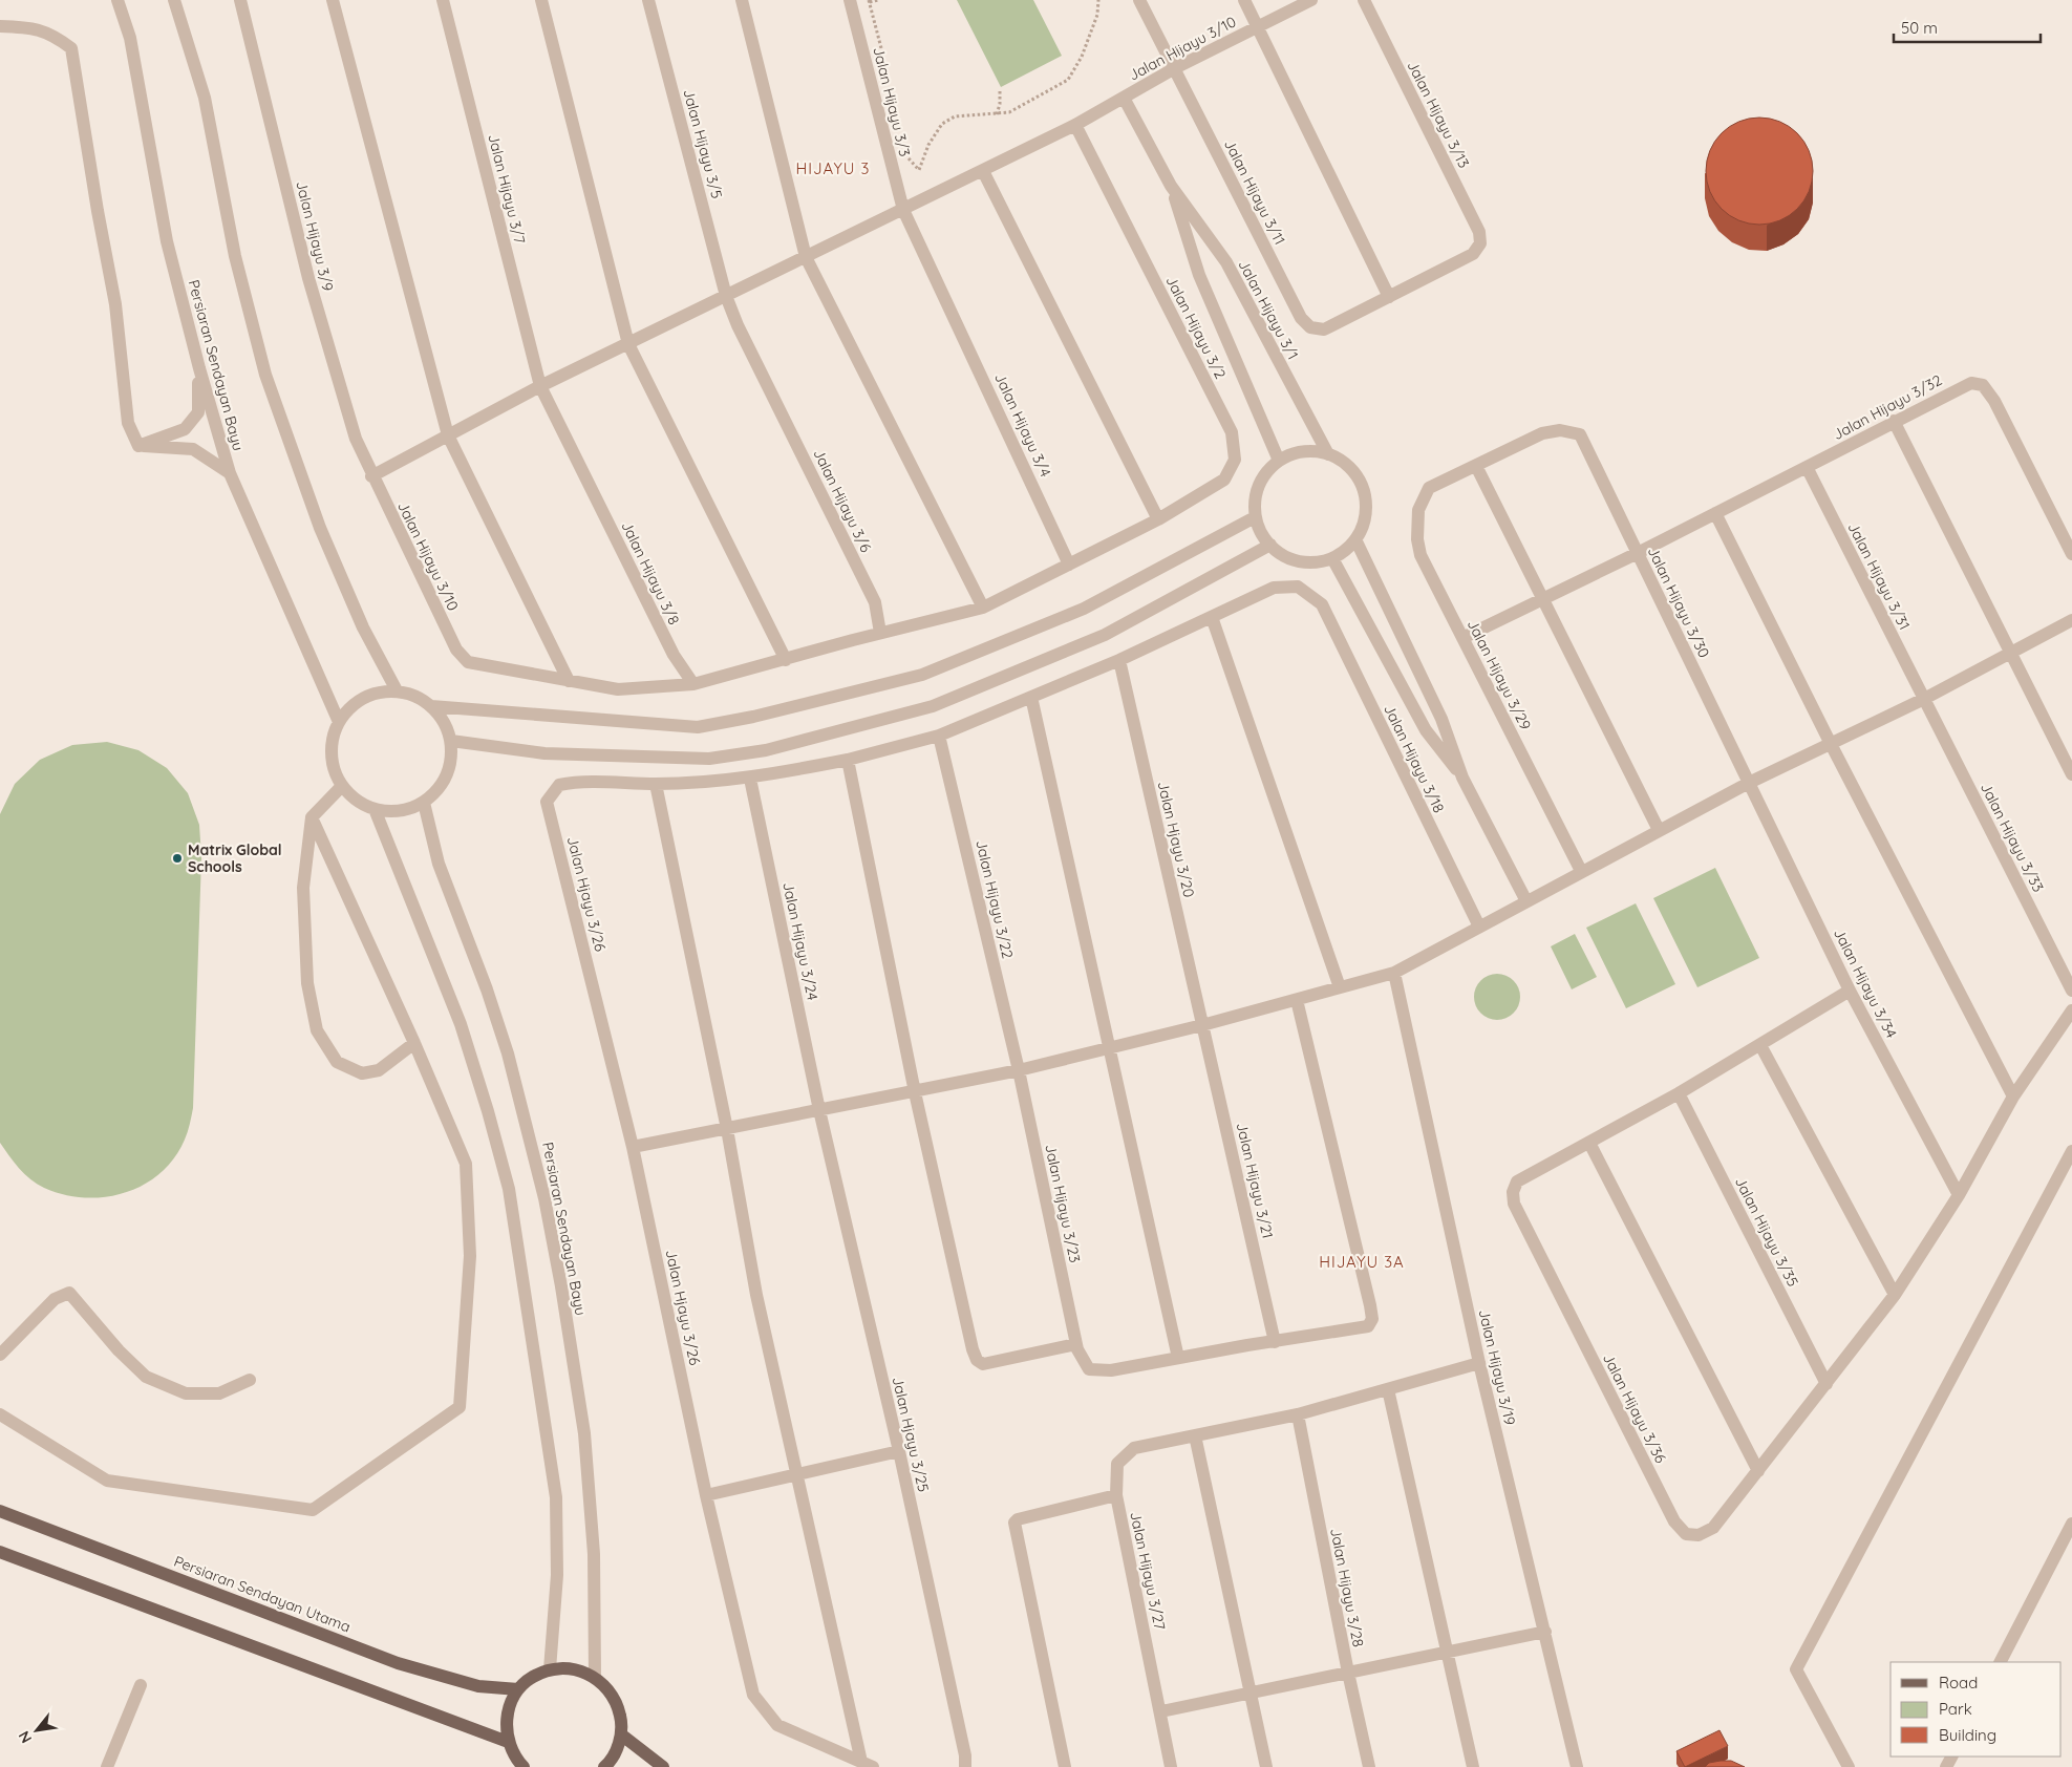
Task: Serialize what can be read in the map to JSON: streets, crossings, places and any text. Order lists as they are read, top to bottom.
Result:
{
  "streets": {
    "main road": ["Persiaran Sendayan Utama"],
    "street": [
      "Jalan Hijayu 3/10",
      "Jalan Hijayu 3/3",
      "Jalan Hijayu 3/13",
      "Jalan Hijayu 3/5",
      "Jalan Hijayu 3/7",
      "Jalan Hijayu 3/11",
      "Jalan Hijayu 3/9",
      "Jalan Hijayu 3/1",
      "Jalan Hijayu 3/2",
      "Persiaran Sendayan Bayu",
      "Jalan Hijayu 3/32",
      "Jalan Hijayu 3/4",
      "Jalan Hijayu 3/6",
      "Jalan Hijayu 3/8",
      "Jalan Hijayu 3/31",
      "Jalan Hijayu 3/30",
      "Jalan Hijayu 3/29",
      "Jalan Hijayu 3/18",
      "Jalan Hijayu 3/33",
      "Jalan Hjayu 3/20",
      "Jalan Hjayu 3/26",
      "Jalan Hijayu 3/22",
      "Jalan Hijayu 3/24",
      "Jalan Hijayu 3/34",
      "Jalan Hijayu 3/21",
      "Jalan Hijayu 3/23",
      "Jalan Hijayu 3/35",
      "Jalan Hijayu 3/19",
      "Jalan Hijayu 3/36",
      "Jalan Hjayu 3/25",
      "Jalan Hijayu 3/27",
      "Jalan Hijayu 3/28"
    ]
  },
  "crossings": [
    ["Jalan Hijayu 3/10", "Jalan Hijayu 3/3"],
    ["Jalan Hijayu 3/10", "Jalan Hijayu 3/5"],
    ["Jalan Hijayu 3/10", "Jalan Hijayu 3/7"],
    ["Jalan Hijayu 3/10", "Jalan Hijayu 3/11"],
    ["Jalan Hijayu 3/10", "Jalan Hijayu 3/9"],
    ["Jalan Hijayu 3/10", "Jalan Hijayu 3/1"],
    ["Jalan Hijayu 3/10", "Jalan Hijayu 3/2"],
    ["Jalan Hijayu 3/10", "Jalan Hijayu 3/4"],
    ["Jalan Hijayu 3/10", "Jalan Hijayu 3/6"],
    ["Jalan Hijayu 3/10", "Jalan Hijayu 3/8"],
    ["Jalan Hijayu 3/3", "Jalan Hijayu 3/4"],
    ["Jalan Hijayu 3/13", "Jalan Hijayu 3/11"],
    ["Jalan Hijayu 3/5", "Jalan Hijayu 3/6"],
    ["Jalan Hijayu 3/7", "Jalan Hijayu 3/8"],
    ["Jalan Hijayu 3/32", "Jalan Hijayu 3/31"],
    ["Jalan Hijayu 3/32", "Jalan Hijayu 3/30"],
    ["Jalan Hijayu 3/32", "Jalan Hijayu 3/29"],
    ["Jalan Hijayu 3/31", "Jalan Hijayu 3/33"],
    ["Jalan Hijayu 3/30", "Jalan Hijayu 3/29"],
    ["Jalan Hijayu 3/30", "Jalan Hijayu 3/34"],
    ["Jalan Hjayu 3/20", "Jalan Hijayu 3/21"],
    ["Jalan Hijayu 3/22", "Jalan Hijayu 3/23"],
    ["Jalan Hijayu 3/24", "Jalan Hjayu 3/25"],
    ["Jalan Hijayu 3/19", "Jalan Hijayu 3/27"],
    ["Jalan Hijayu 3/27", "Jalan Hijayu 3/28"]
  ],
  "districts": ["HIJAYU 3", "HIJAYU 3A"],
  "places": ["Matrix Global Schools"],
  "legend": ["Road", "Park", "Building"],
  "scale_bar": "50 m",
  "north": "bottom left"
}
